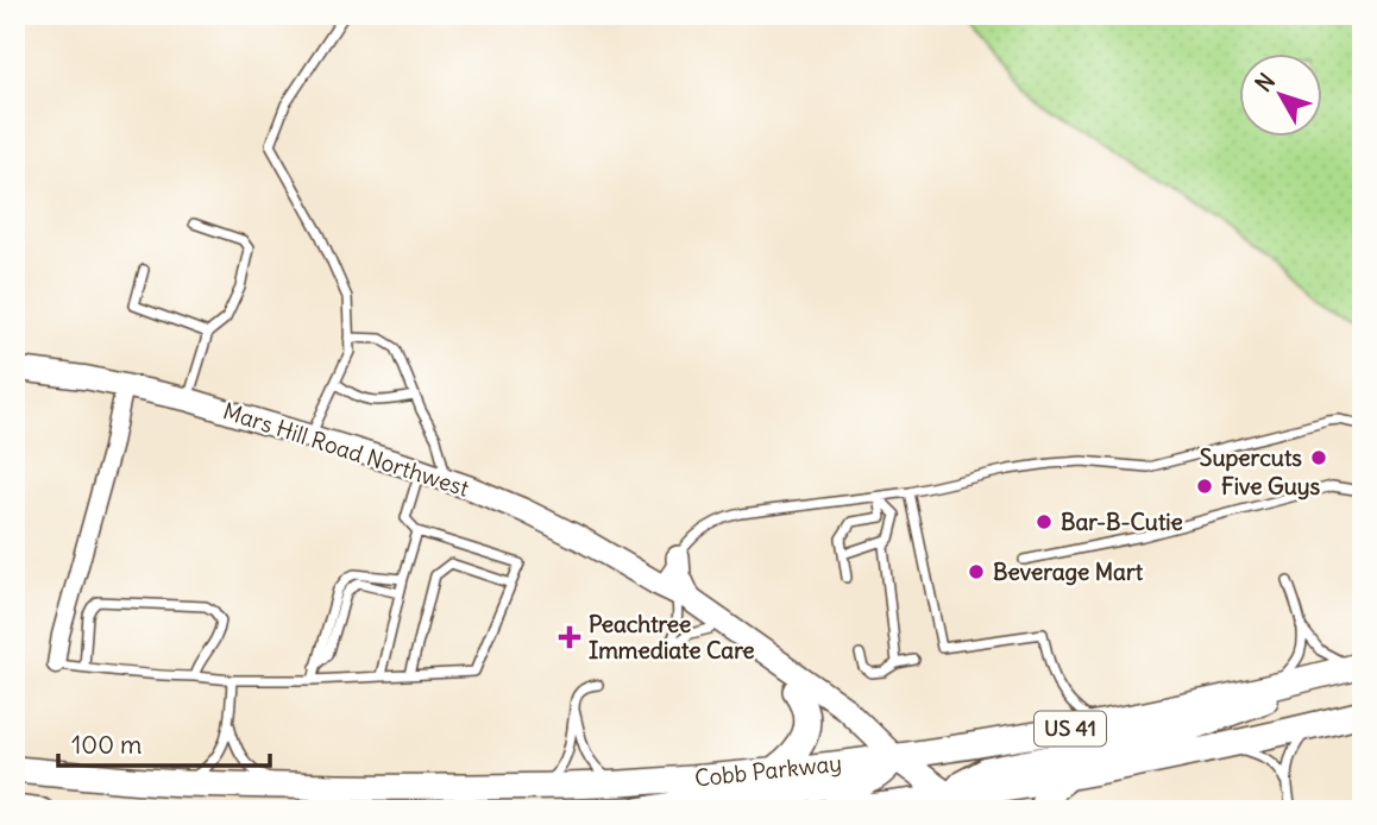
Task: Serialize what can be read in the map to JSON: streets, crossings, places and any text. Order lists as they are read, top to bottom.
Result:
{
  "streets": {
    "main road": ["US 41", "Cobb Parkway"],
    "street": ["Mars Hill Road Northwest"]
  },
  "crossings": [
    ["Mars Hill Road Northwest", "Cobb Parkway"]
  ],
  "places": {
    "other": [
      "Supercuts",
      "Five Guys",
      "Bar-B-Cutie",
      "Beverage Mart"
    ],
    "health": ["Peachtree Immediate Care"]
  },
  "scale_bar": "100 m",
  "north": "top left"
}
